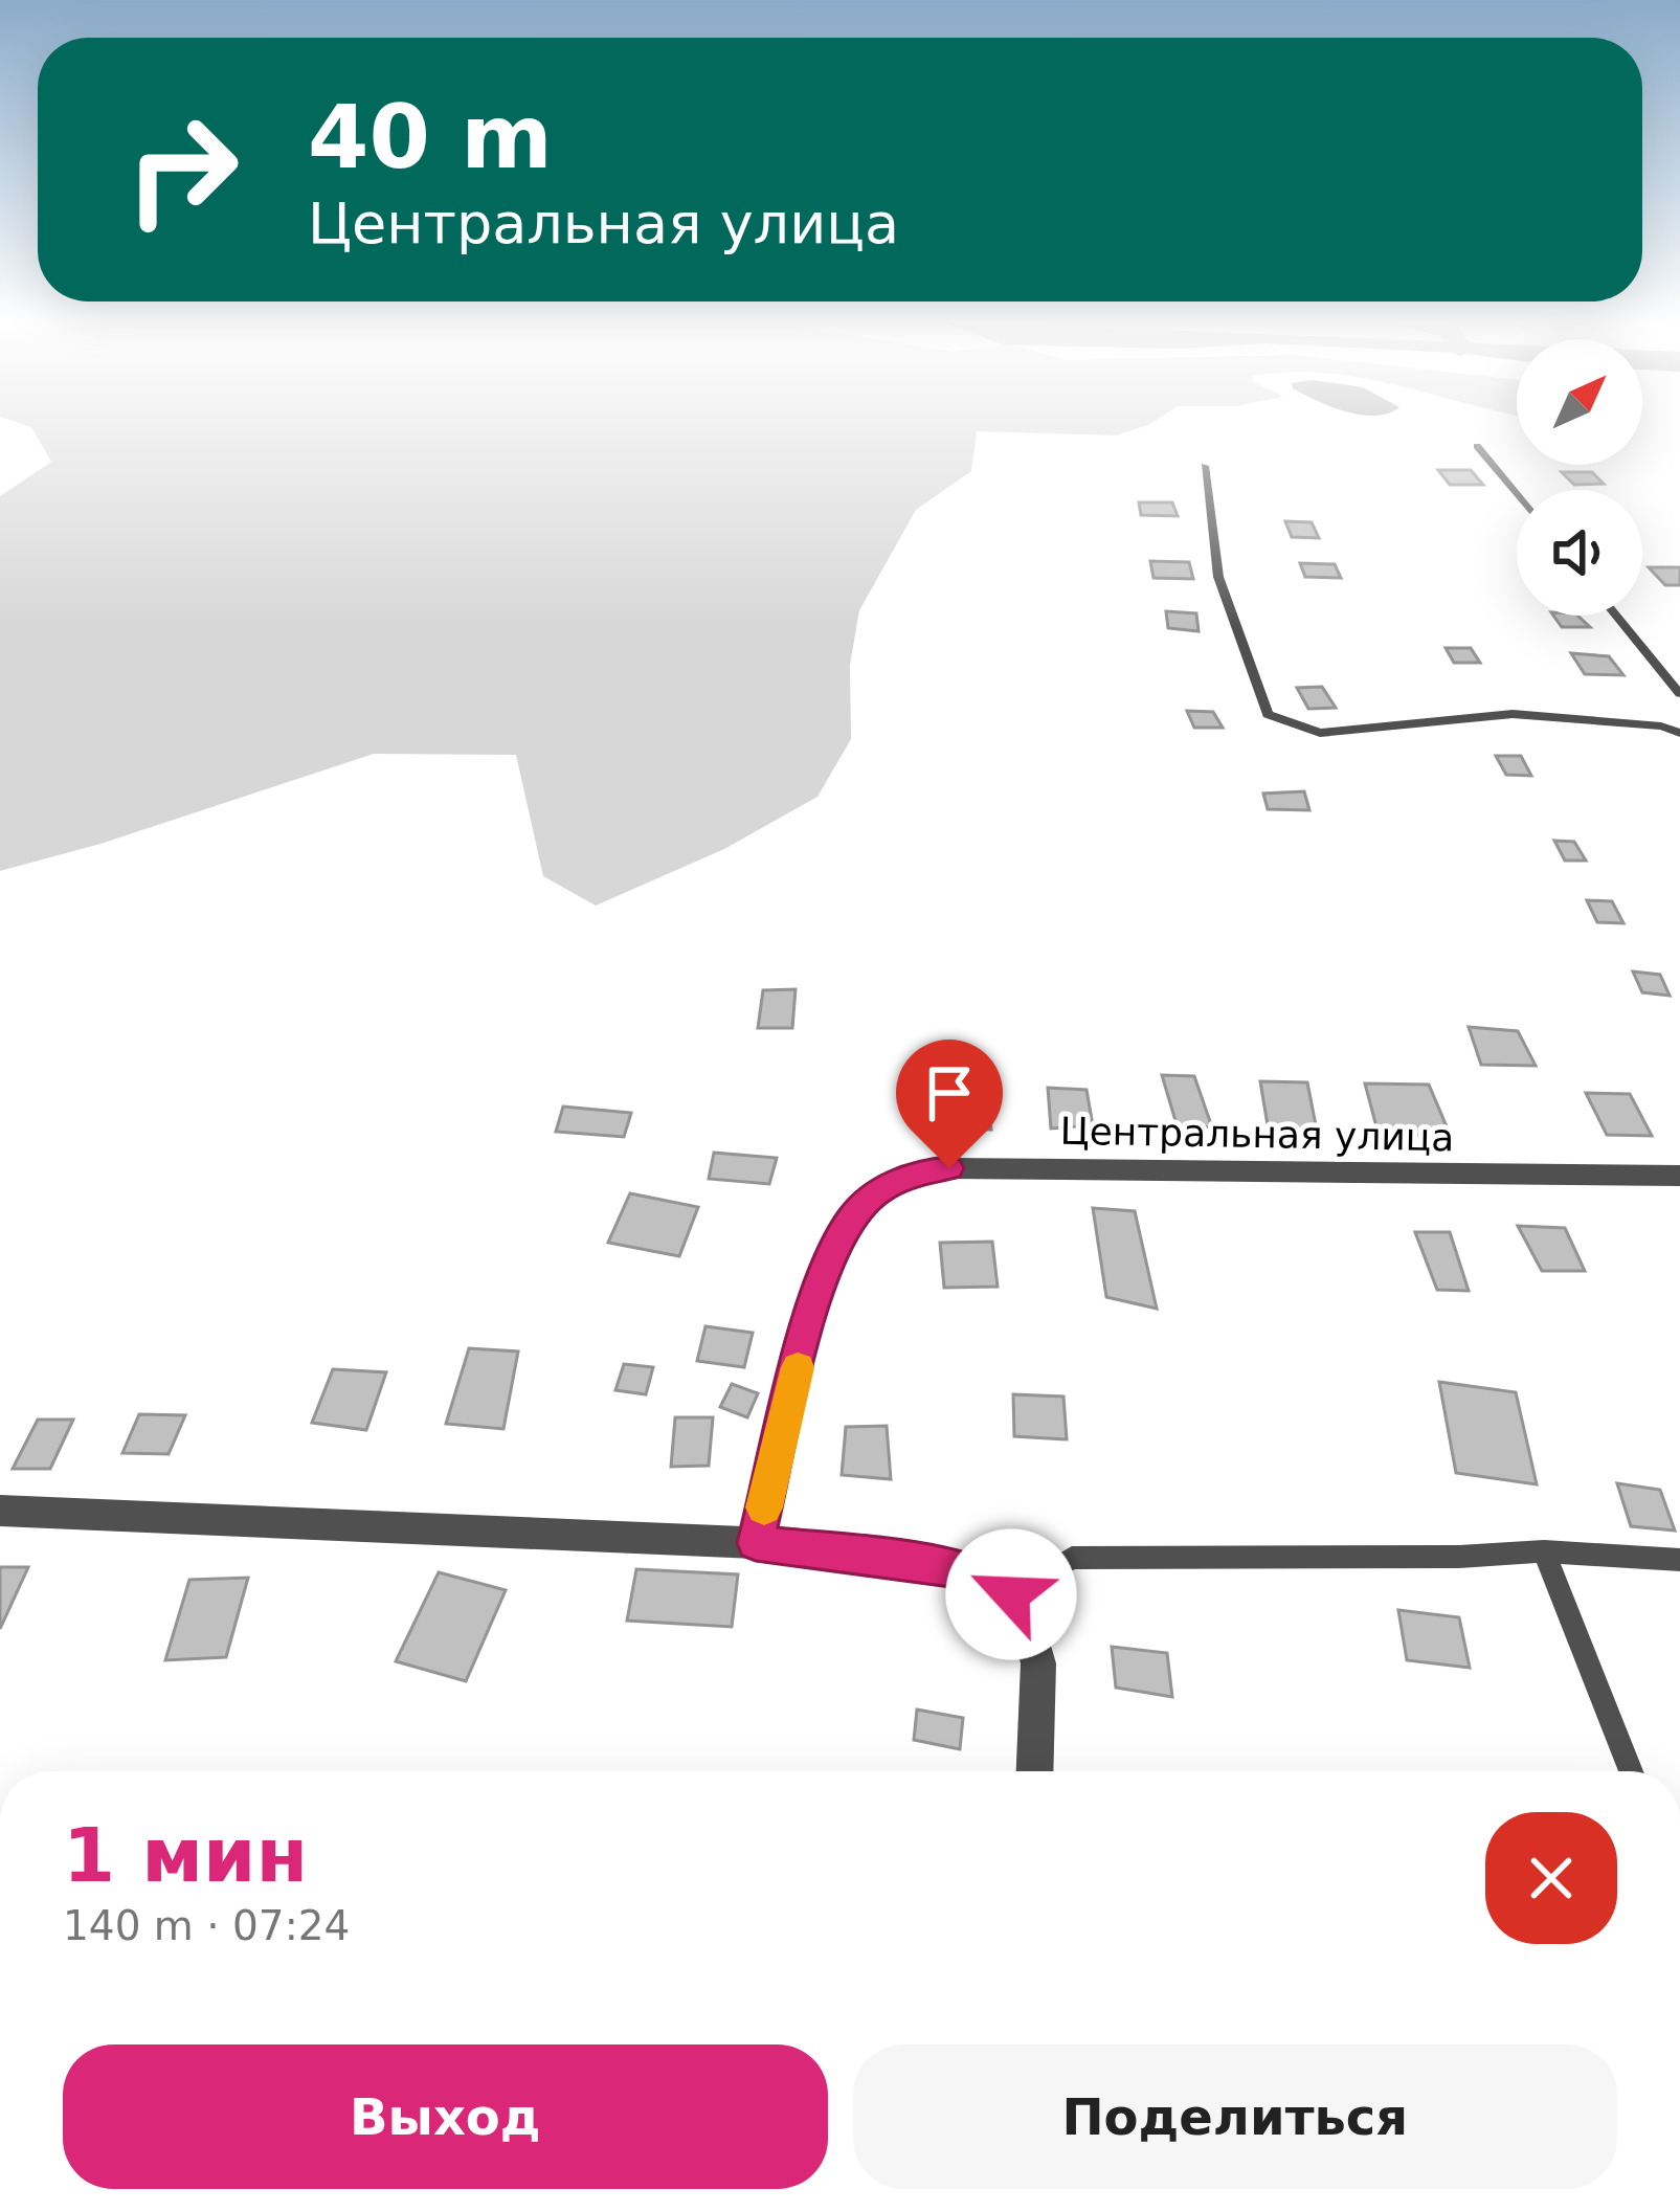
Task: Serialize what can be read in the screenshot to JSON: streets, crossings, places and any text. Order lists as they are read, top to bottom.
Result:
{
  "streets": {
    "street": ["Центральная улица"]
  },
  "north": "top right",
  "page": {
    "turn": ["40 m", "Центральная улица"],
    "heading": ["1 мин", "140 m · 07:24"],
    "buttons": ["Выход", "Поделиться"]
  }
}
